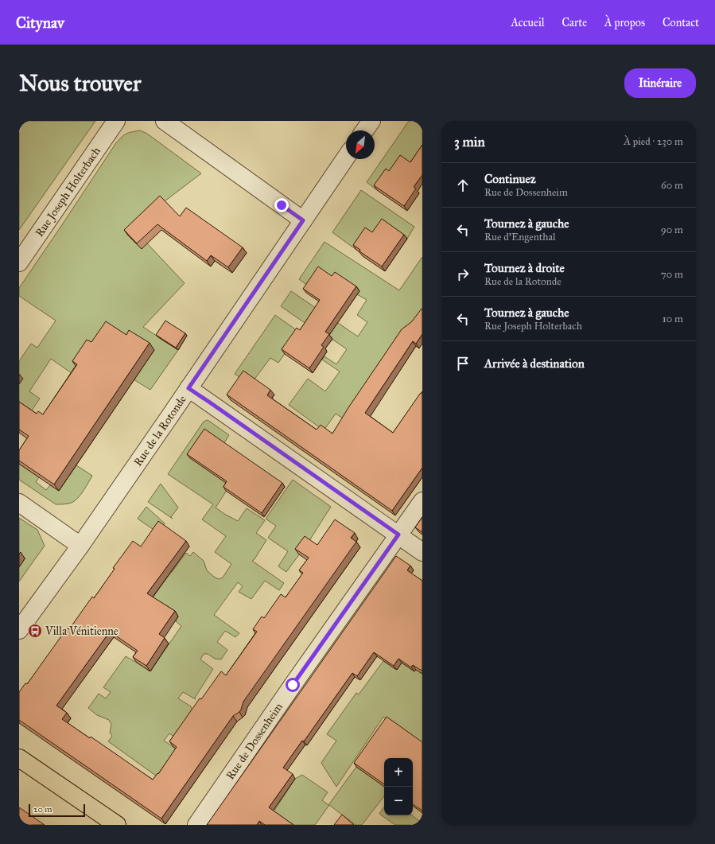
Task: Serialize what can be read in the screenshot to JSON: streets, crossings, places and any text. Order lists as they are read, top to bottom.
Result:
{
  "streets": {
    "street": ["Rue Joseph Holterbach", "Rue de la Rotonde", "Rue de Dossenheim"]
  },
  "places": {
    "bus stop": ["Villa Vénitienne"]
  },
  "scale_bar": "20 m",
  "north": "bottom left",
  "page": {
    "header": "Citynav",
    "nav": [
      "Accueil",
      "Carte",
      "À propos",
      "Contact"
    ],
    "buttons": "Itinéraire",
    "title": "Nous trouver",
    "heading": ["3 min", "À pied · 230 m"],
    "list": [
      ["Continuez", "Rue de Dossenheim", "60 m"],
      ["Tournez à gauche", "Rue d'Engenthal", "90 m"],
      ["Tournez à droite", "Rue de la Rotonde", "70 m"],
      ["Tournez à gauche", "Rue Joseph Holterbach", "10 m"],
      "Arrivée à destination"
    ],
    "map_buttons": ["+", "−"],
    "scale": "20 m"
  }
}
